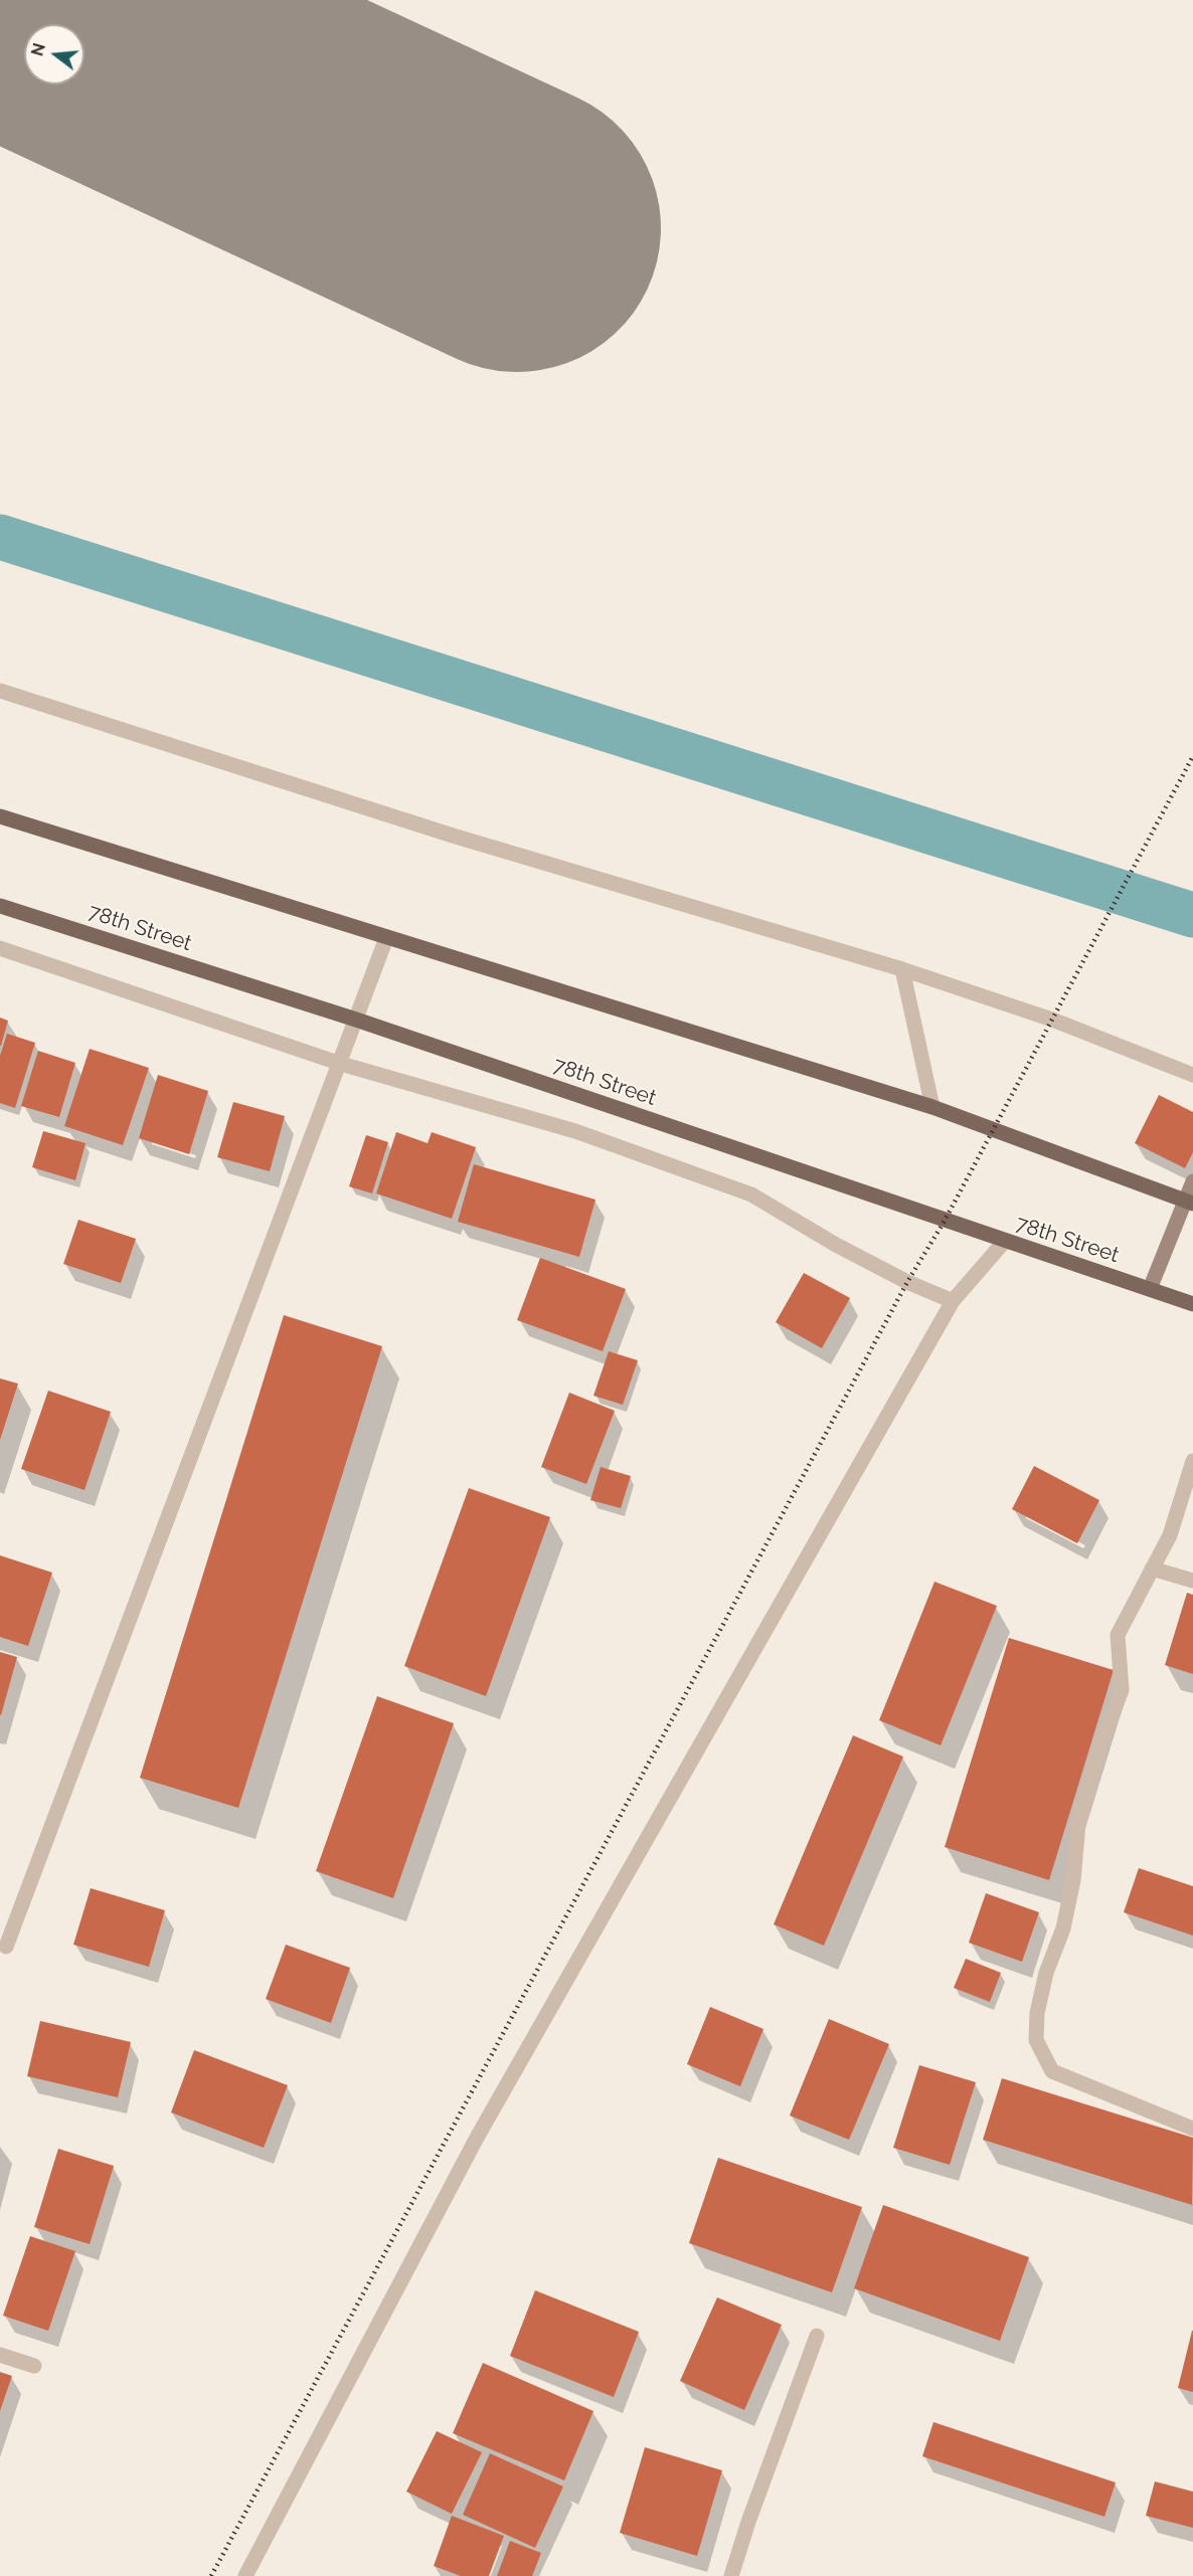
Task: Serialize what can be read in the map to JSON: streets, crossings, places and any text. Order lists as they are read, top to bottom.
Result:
{
  "streets": {
    "main road": ["78th Street"]
  },
  "north": "left"
}
